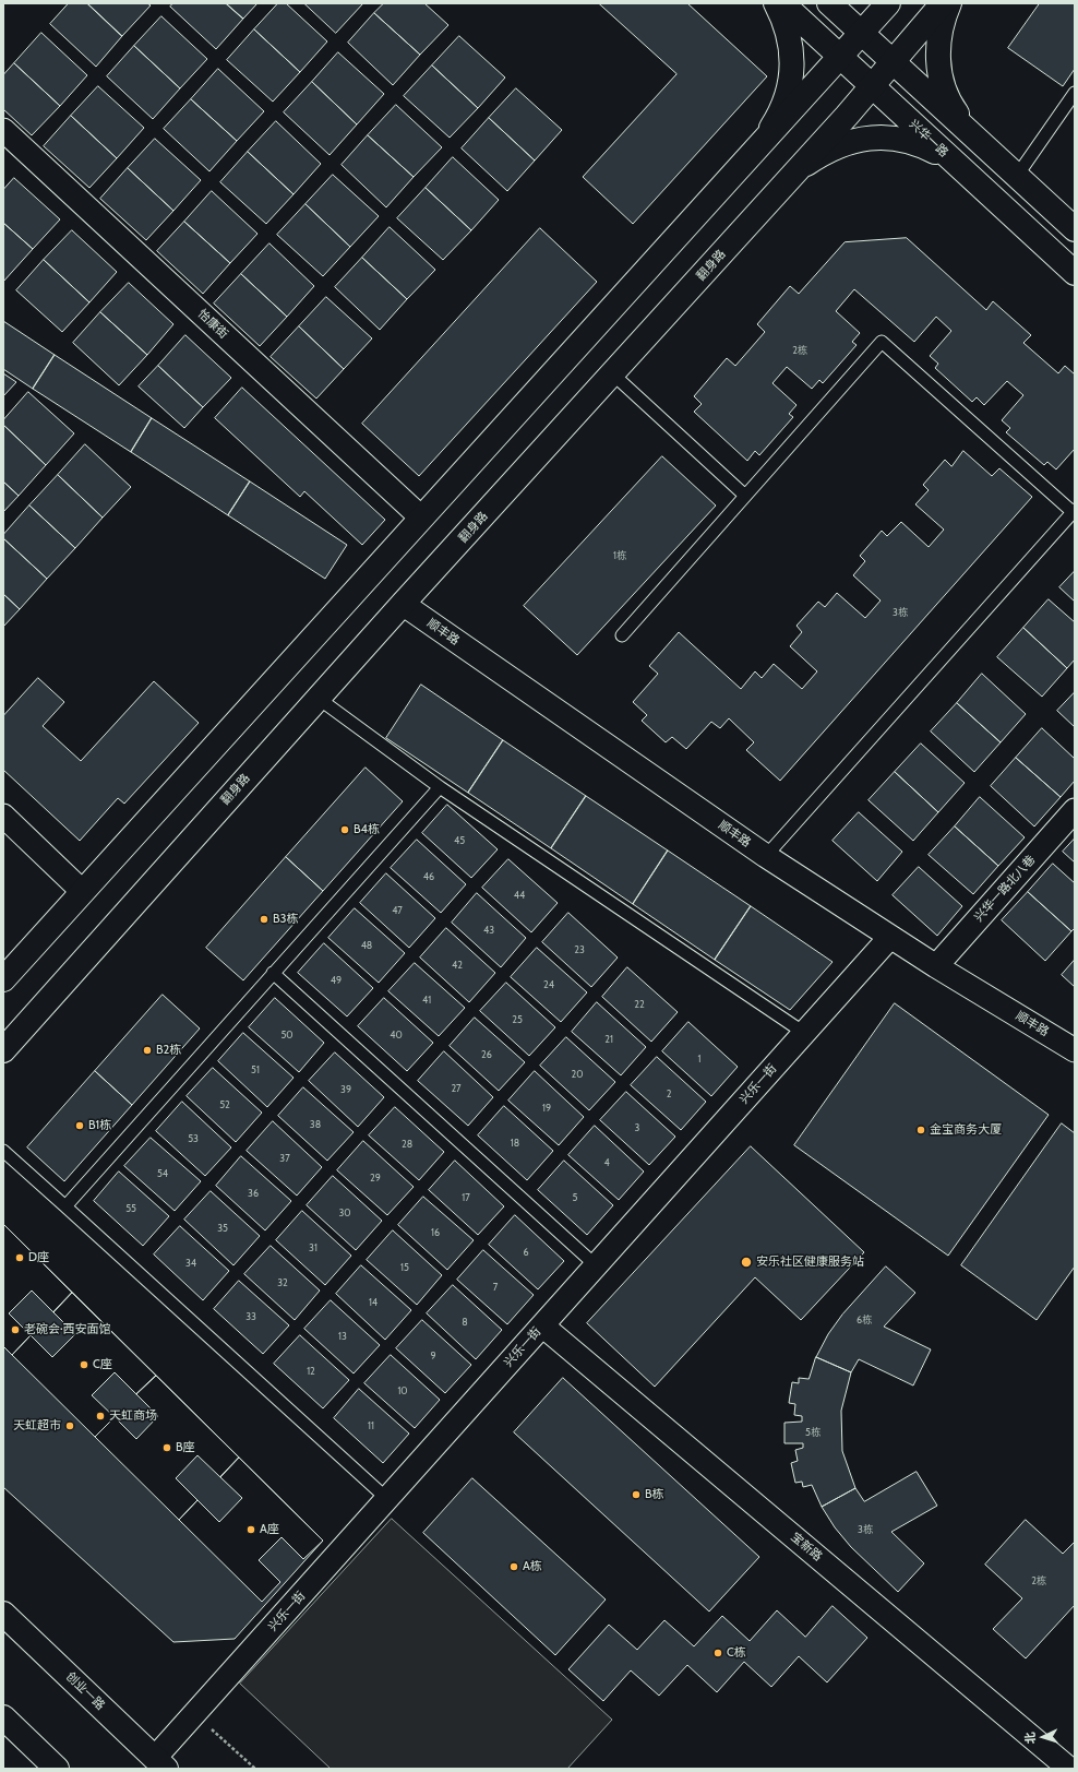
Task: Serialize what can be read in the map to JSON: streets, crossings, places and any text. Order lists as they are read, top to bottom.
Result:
{
  "streets": {
    "main road": ["兴华一路", "翻身路", "创业一路"],
    "street": [
      "怡康街",
      "顺丰路",
      "兴华一路北八巷",
      "兴乐一街",
      "宝新路"
    ]
  },
  "crossings": [
    ["兴华一路", "翻身路"],
    ["翻身路", "顺丰路"],
    ["顺丰路", "兴华一路北八巷"],
    ["顺丰路", "兴乐一街"],
    ["兴乐一街", "宝新路"],
    ["兴乐一街", "创业一路"]
  ],
  "places": [
    "B4栋",
    "B3栋",
    "B2栋",
    "B1栋",
    "金宝商务大厦",
    "D座",
    "安乐社区健康服务站",
    "老碗会·西安面馆",
    "C座",
    "天虹商场",
    "天虹超市",
    "B座",
    "B栋",
    "A座",
    "A栋",
    "C栋"
  ],
  "house_numbers": [
    "2栋",
    "1栋",
    "3栋",
    "45",
    "46",
    "44",
    "47",
    "43",
    "48",
    "23",
    "42",
    "49",
    "24",
    "41",
    "22",
    "25",
    "50",
    "40",
    "21",
    "26",
    "1",
    "51",
    "20",
    "27",
    "39",
    "2",
    "52",
    "19",
    "38",
    "3",
    "53",
    "18",
    "28",
    "37",
    "4",
    "54",
    "29",
    "36",
    "17",
    "5",
    "55",
    "30",
    "35",
    "16",
    "31",
    "6",
    "34",
    "15",
    "32",
    "7",
    "14",
    "33",
    "6栋",
    "8",
    "13",
    "9",
    "12",
    "10",
    "11",
    "5栋",
    "3栋",
    "2栋"
  ],
  "north": "left"
}
